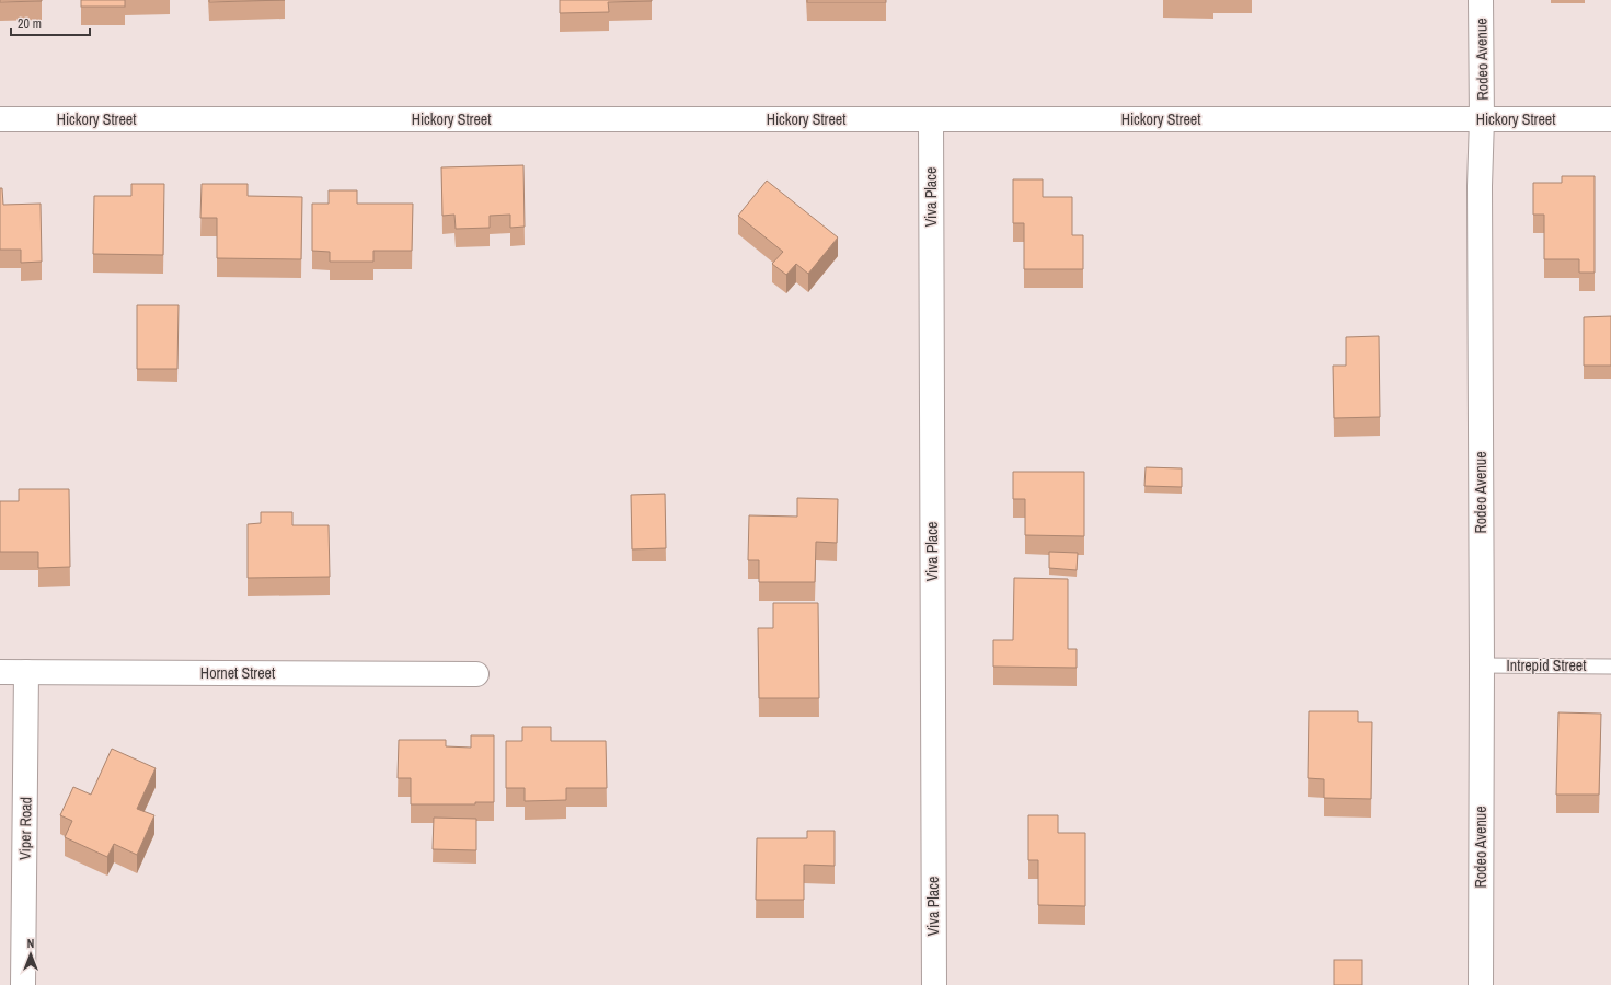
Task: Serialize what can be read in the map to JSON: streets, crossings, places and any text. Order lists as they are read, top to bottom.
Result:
{
  "streets": {
    "street": [
      "Rodeo Avenue",
      "Hickory Street",
      "Viva Place",
      "Hornet Street",
      "Viper Road"
    ],
    "lane": ["Intrepid Street"]
  },
  "crossings": [
    ["Rodeo Avenue", "Hickory Street"],
    ["Rodeo Avenue", "Intrepid Street"],
    ["Hickory Street", "Viva Place"],
    ["Hornet Street", "Viper Road"]
  ],
  "scale_bar": "20 m",
  "north": "top"
}
